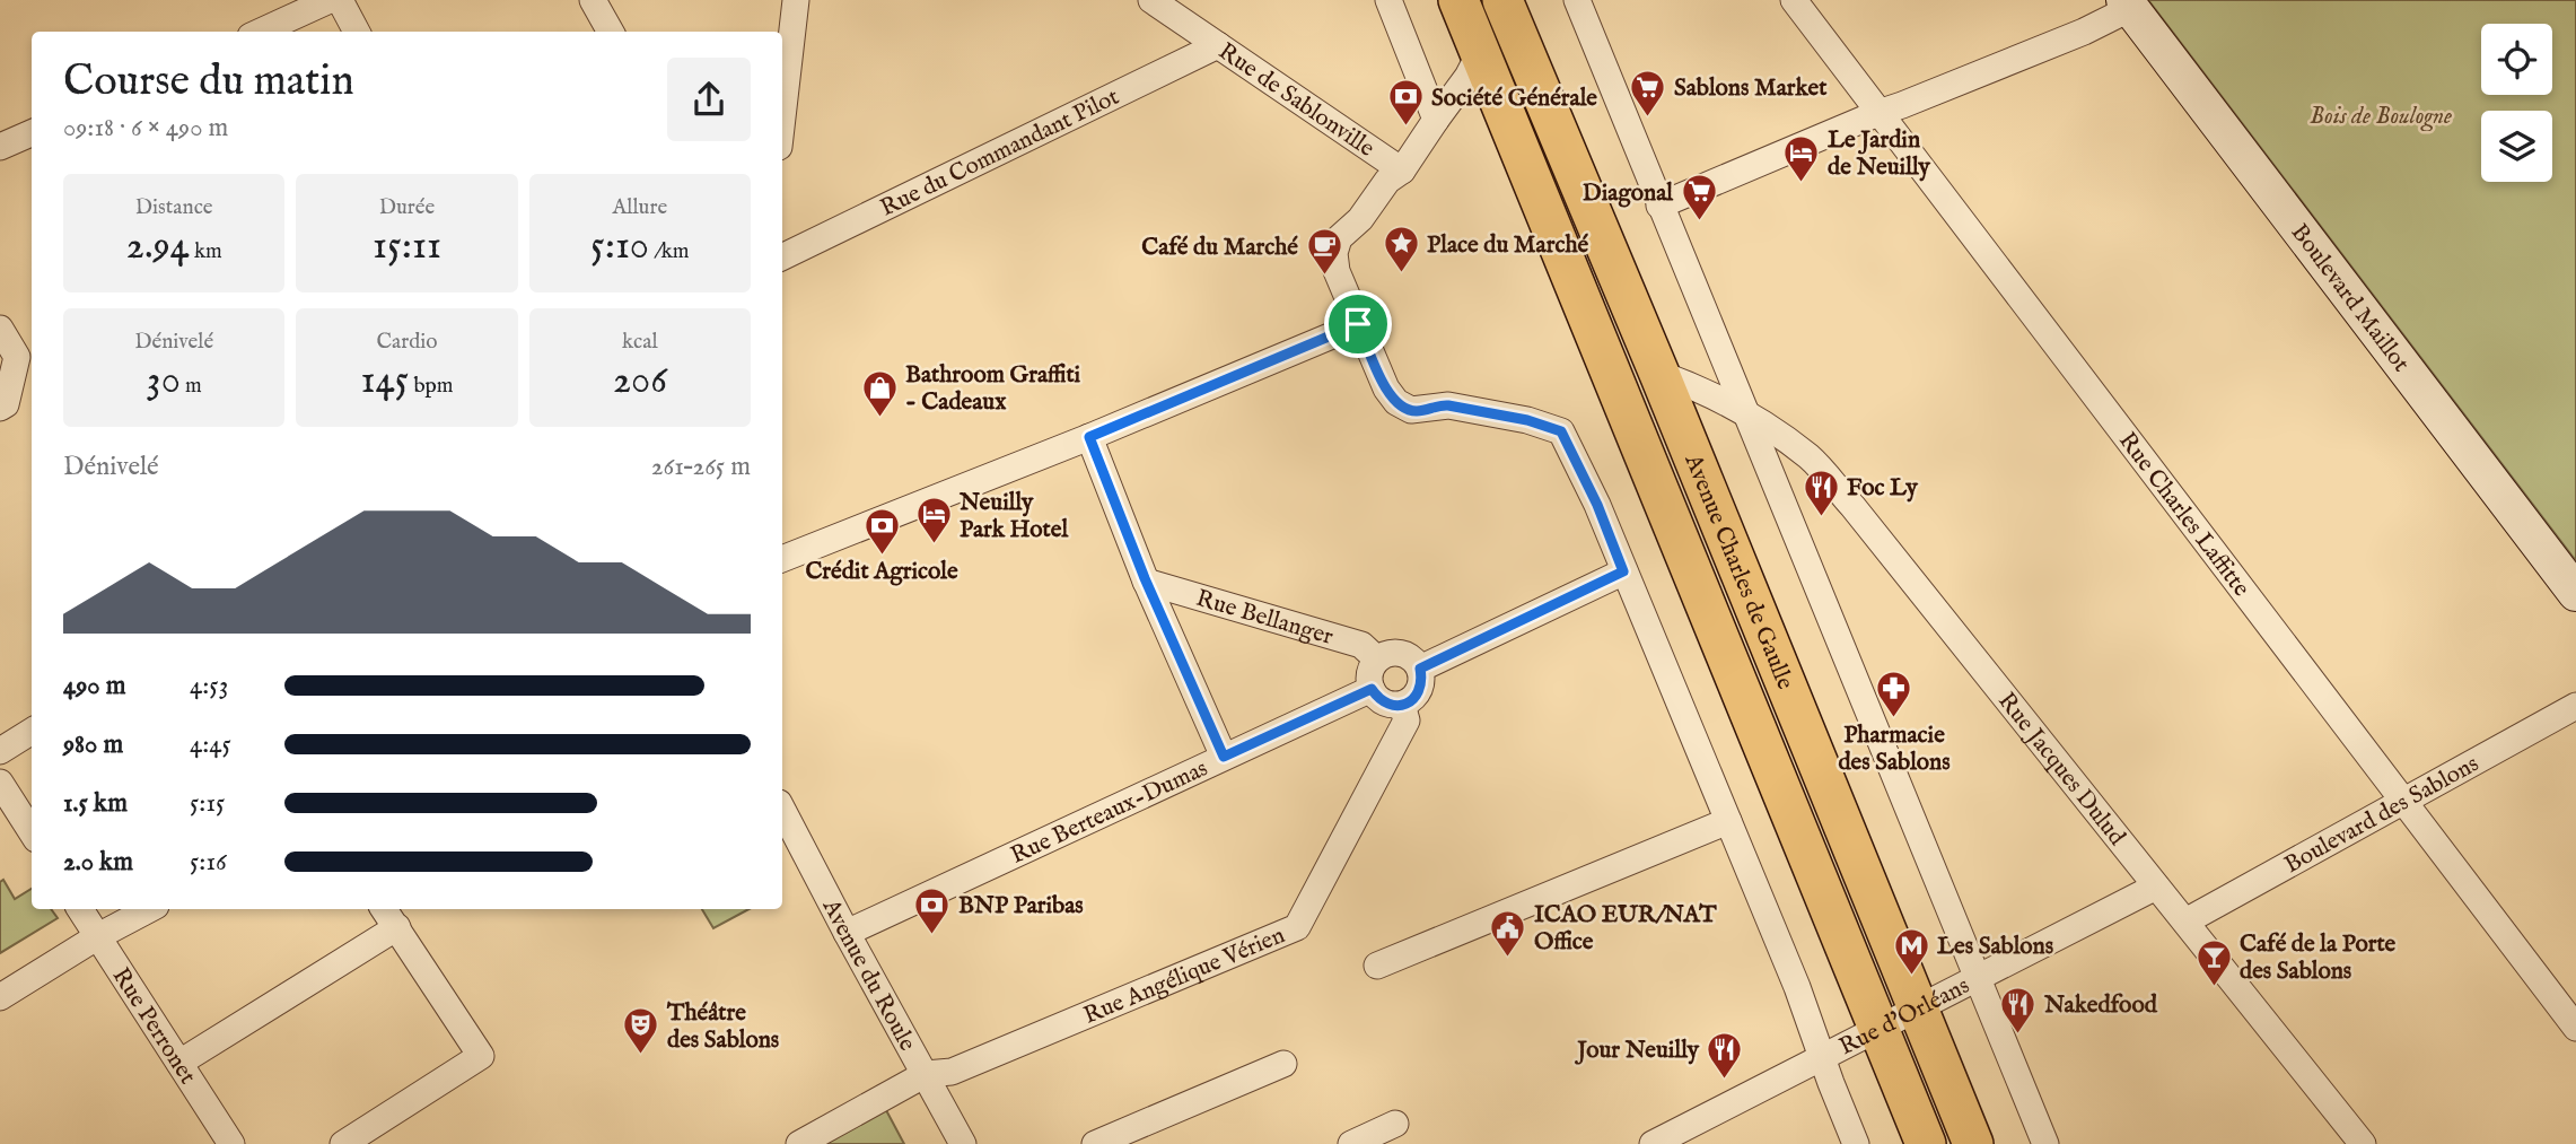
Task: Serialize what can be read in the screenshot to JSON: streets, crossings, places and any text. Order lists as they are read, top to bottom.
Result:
{
  "streets": {
    "main road": ["Boulevard Maillot", "Avenue Charles de Gaulle"],
    "street": [
      "Rue de Sablonville",
      "Rue du Commandant Pilot",
      "Rue Charles Laffitte",
      "Rue Bellanger",
      "Rue Jacques Dulud",
      "Rue Berteaux-Dumas",
      "Boulevard des Sablons",
      "Avenue du Roule",
      "Rue Angélique Vérien",
      "Rue d'Orléans",
      "Rue Perronet"
    ]
  },
  "crossings": [
    ["Rue de Sablonville", "Rue du Commandant Pilot"],
    ["Rue Charles Laffitte", "Boulevard des Sablons"],
    ["Avenue Charles de Gaulle", "Rue Jacques Dulud"],
    ["Avenue Charles de Gaulle", "Rue d'Orléans"],
    ["Rue Bellanger", "Rue Berteaux-Dumas"],
    ["Rue Bellanger", "Rue Angélique Vérien"],
    ["Rue Jacques Dulud", "Boulevard des Sablons"],
    ["Rue Jacques Dulud", "Rue d'Orléans"],
    ["Rue Berteaux-Dumas", "Avenue du Roule"],
    ["Rue Berteaux-Dumas", "Rue Angélique Vérien"],
    ["Avenue du Roule", "Rue Angélique Vérien"]
  ],
  "parks": ["Bois de Boulogne"],
  "places": {
    "supermarket": ["Sablons Market", "Diagonal"],
    "bank": ["Société Générale", "Crédit Agricole", "BNP Paribas"],
    "hotel": ["Le Jardin de Neuilly", "Neuilly Park Hotel"],
    "place": ["Place du Marché"],
    "cafe": ["Café du Marché"],
    "shop": ["Bathroom Graffiti - Cadeaux"],
    "restaurant": ["Foc Ly", "Nakedfood", "Jour Neuilly"],
    "pharmacy": ["Pharmacie des Sablons"],
    "public building": ["ICAO EUR/NAT Office"],
    "metro station": ["Les Sablons"],
    "bar": ["Café de la Porte des Sablons"],
    "theatre": ["Théâtre des Sablons"]
  },
  "page": {
    "heading": ["Course du matin", "09:18 · 6 × 490 m"],
    "stats": [
      ["Distance", "2.94 km"],
      ["Durée", "15:11"],
      ["Allure", "5:10 /km"],
      ["Dénivelé", "30 m"],
      ["Cardio", "145 bpm"],
      ["kcal", "206"]
    ],
    "chart": ["Dénivelé", "261–265 m"],
    "list": [
      {
        "name": "490 m",
        "note": "4:53"
      },
      {
        "name": "980 m",
        "note": "4:45"
      },
      {
        "name": "1.5 km",
        "note": "5:15"
      },
      {
        "name": "2.0 km",
        "note": "5:16"
      }
    ]
  }
}
